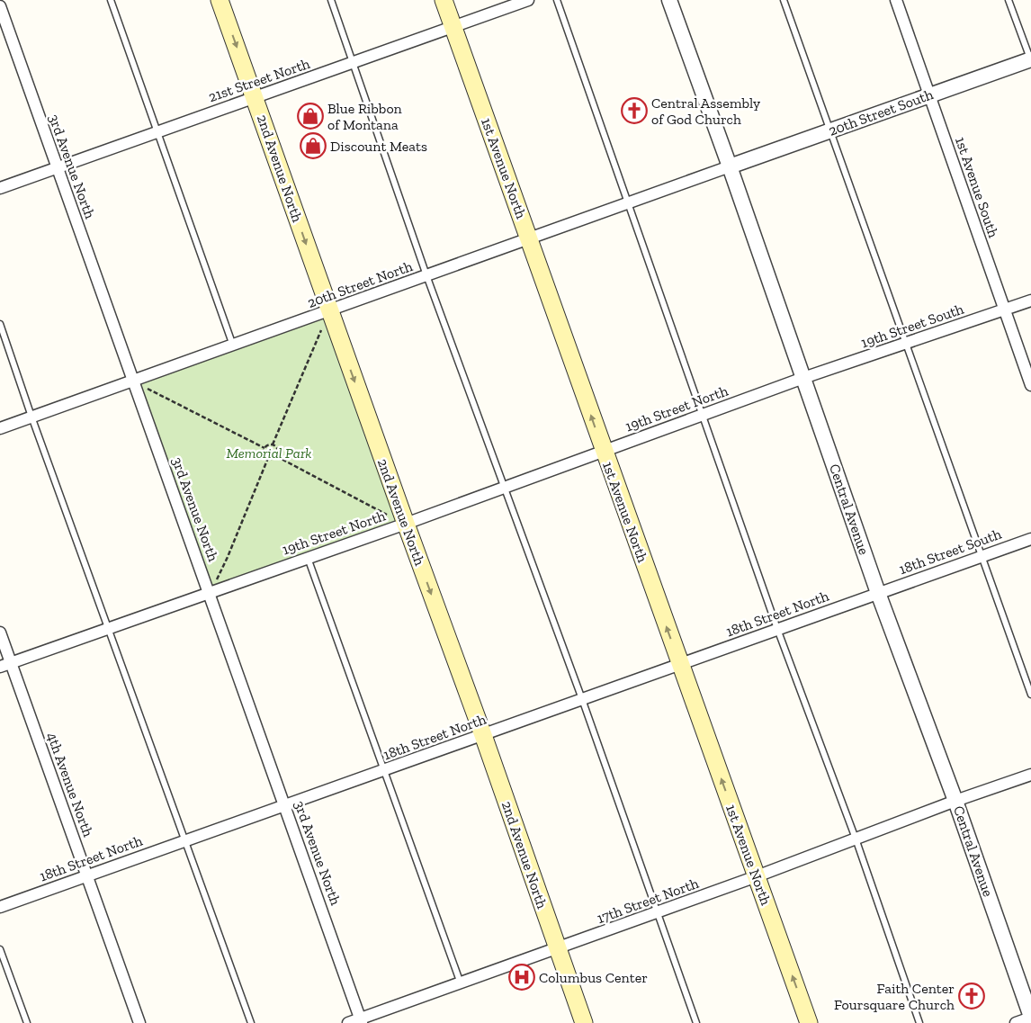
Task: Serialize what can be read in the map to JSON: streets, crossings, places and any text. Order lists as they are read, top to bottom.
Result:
{
  "streets": {
    "main road": ["2nd Avenue North", "1st Avenue North"],
    "street": [
      "21st Street North",
      "20th Street South",
      "3rd Avenue North",
      "1st Avenue South",
      "20th Street North",
      "19th Street South",
      "19th Street North",
      "Central Avenue",
      "18th Street South",
      "18th Street North",
      "4th Avenue North",
      "17th Street North"
    ]
  },
  "crossings": [
    ["21st Street North", "3rd Avenue North"],
    ["21st Street North", "2nd Avenue North"],
    ["21st Street North", "1st Avenue North"],
    ["20th Street South", "1st Avenue South"],
    ["20th Street South", "20th Street North"],
    ["20th Street South", "Central Avenue"],
    ["3rd Avenue North", "20th Street North"],
    ["3rd Avenue North", "19th Street North"],
    ["3rd Avenue North", "18th Street North"],
    ["3rd Avenue North", "17th Street North"],
    ["2nd Avenue North", "20th Street North"],
    ["2nd Avenue North", "19th Street North"],
    ["2nd Avenue North", "18th Street North"],
    ["2nd Avenue North", "17th Street North"],
    ["1st Avenue North", "20th Street North"],
    ["1st Avenue North", "19th Street North"],
    ["1st Avenue North", "18th Street North"],
    ["1st Avenue North", "17th Street North"],
    ["1st Avenue South", "19th Street South"],
    ["20th Street North", "Central Avenue"],
    ["19th Street South", "19th Street North"],
    ["19th Street South", "Central Avenue"],
    ["19th Street North", "Central Avenue"],
    ["19th Street North", "4th Avenue North"],
    ["Central Avenue", "18th Street South"],
    ["Central Avenue", "18th Street North"],
    ["Central Avenue", "17th Street North"],
    ["18th Street South", "18th Street North"],
    ["18th Street North", "4th Avenue North"]
  ],
  "one_way": ["2nd Avenue North", "1st Avenue North"],
  "parks": ["Memorial Park"],
  "places": {
    "church": ["Central Assembly of God Church", "Faith Center Foursquare Church"],
    "shop": ["Blue Ribbon of Montana", "Discount Meats"],
    "hospital": ["Columbus Center"]
  }
}
